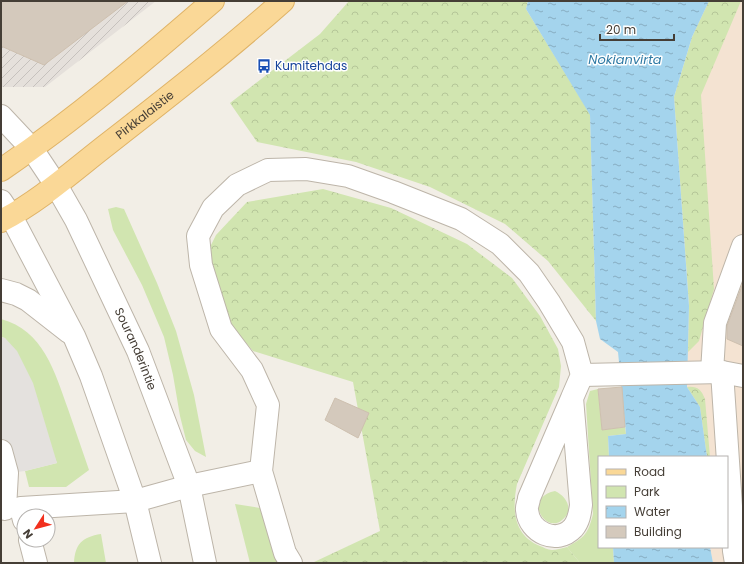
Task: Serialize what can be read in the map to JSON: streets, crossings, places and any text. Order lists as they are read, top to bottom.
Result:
{
  "streets": {
    "main road": ["Pirkkalaistie"],
    "street": ["Souranderintie"]
  },
  "crossings": [
    ["Pirkkalaistie", "Souranderintie"]
  ],
  "water": ["Nokianvirta"],
  "places": {
    "bus stop": ["Kumitehdas"]
  },
  "legend": [
    "Road",
    "Park",
    "Water",
    "Building"
  ],
  "scale_bar": "20 m",
  "north": "bottom left"
}
